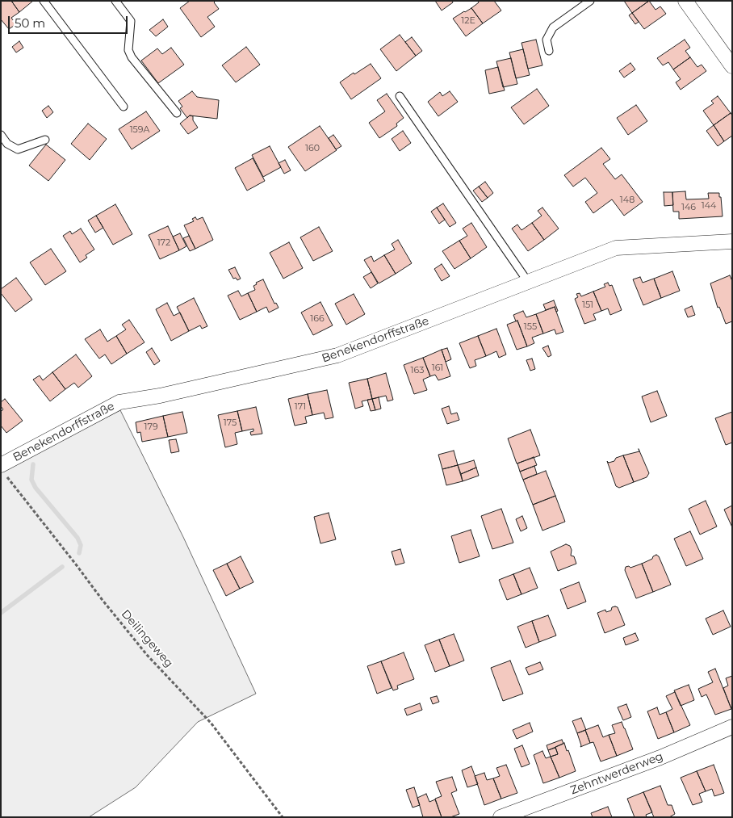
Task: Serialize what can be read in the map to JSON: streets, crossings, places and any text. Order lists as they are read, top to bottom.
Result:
{
  "streets": {
    "street": ["Benekendorffstraße", "Zehntwerderweg"],
    "path": ["Deilingeweg"]
  },
  "crossings": [
    ["Benekendorffstraße", "Deilingeweg"]
  ],
  "house_numbers": [
    "12E",
    "159A",
    "160",
    "148",
    "144",
    "146",
    "172",
    "151",
    "166",
    "155",
    "161",
    "163",
    "171",
    "175",
    "179"
  ],
  "scale_bar": "50 m"
}
